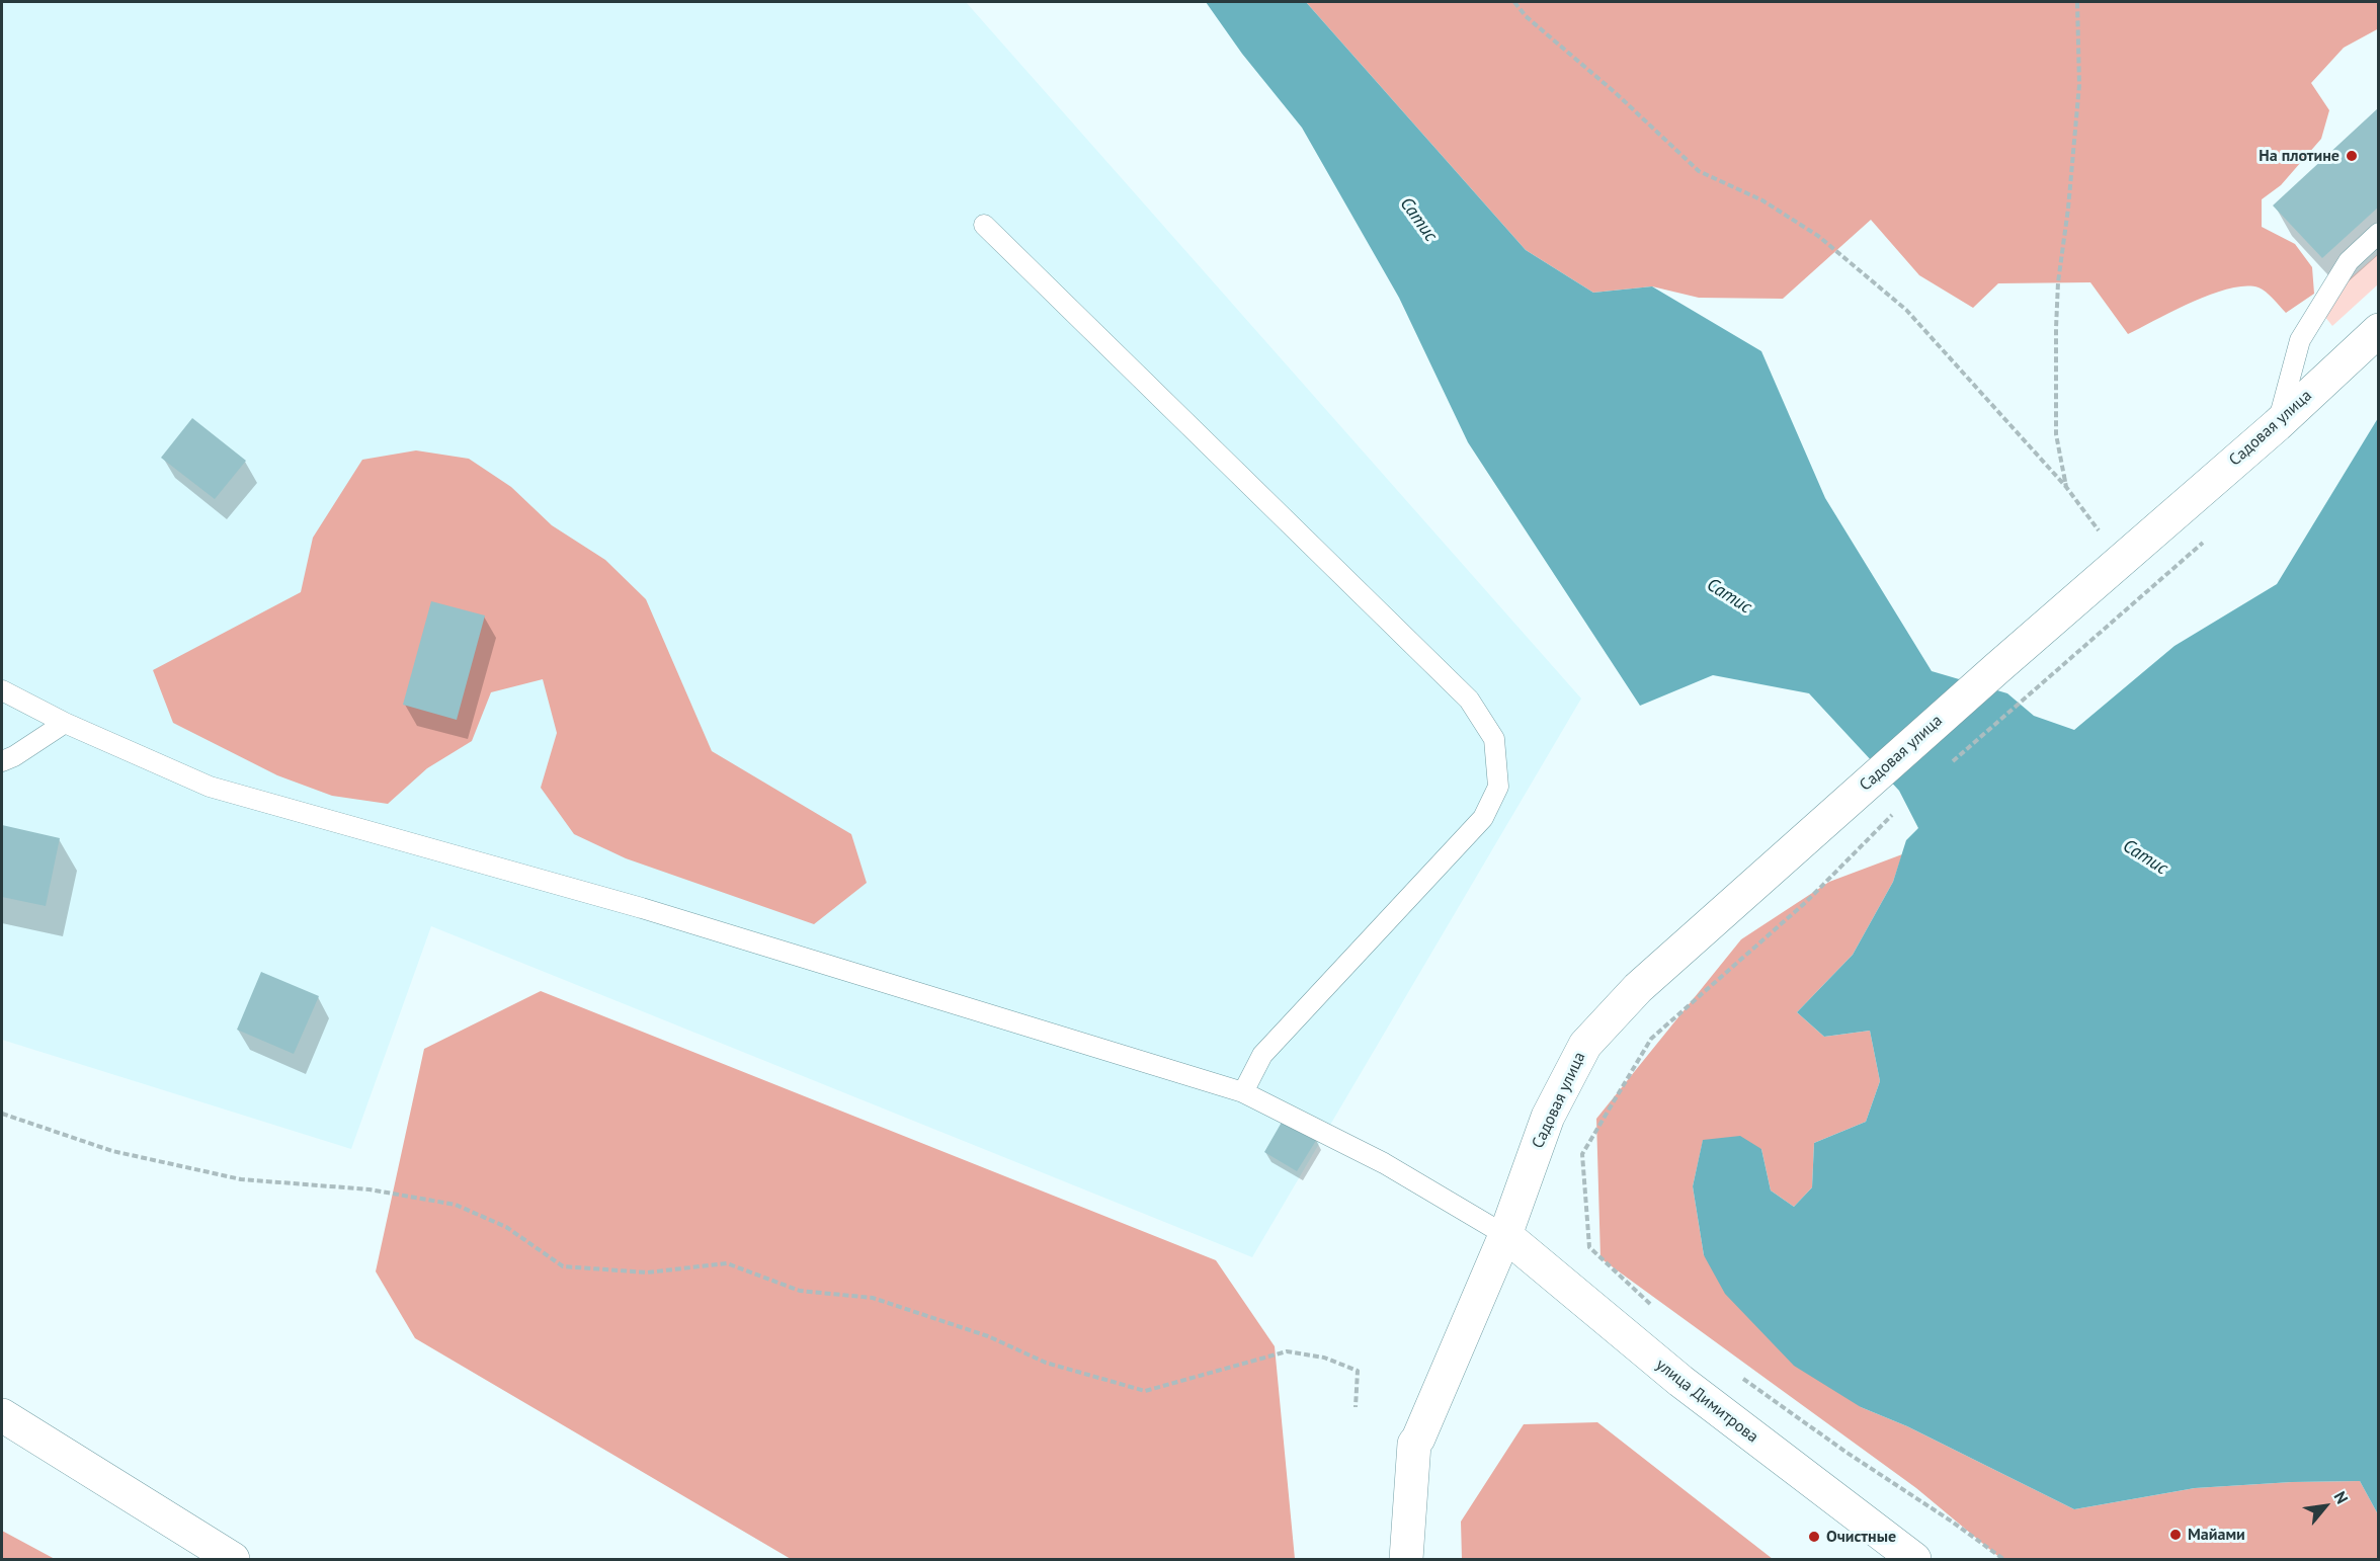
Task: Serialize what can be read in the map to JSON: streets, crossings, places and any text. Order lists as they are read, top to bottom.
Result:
{
  "streets": {
    "street": ["Садовая улица", "улица Димитрова"]
  },
  "crossings": [
    ["Садовая улица", "улица Димитрова"]
  ],
  "water": ["Сатис"],
  "places": ["На плотине", "Майами", "Очистные"],
  "north": "top right"
}
